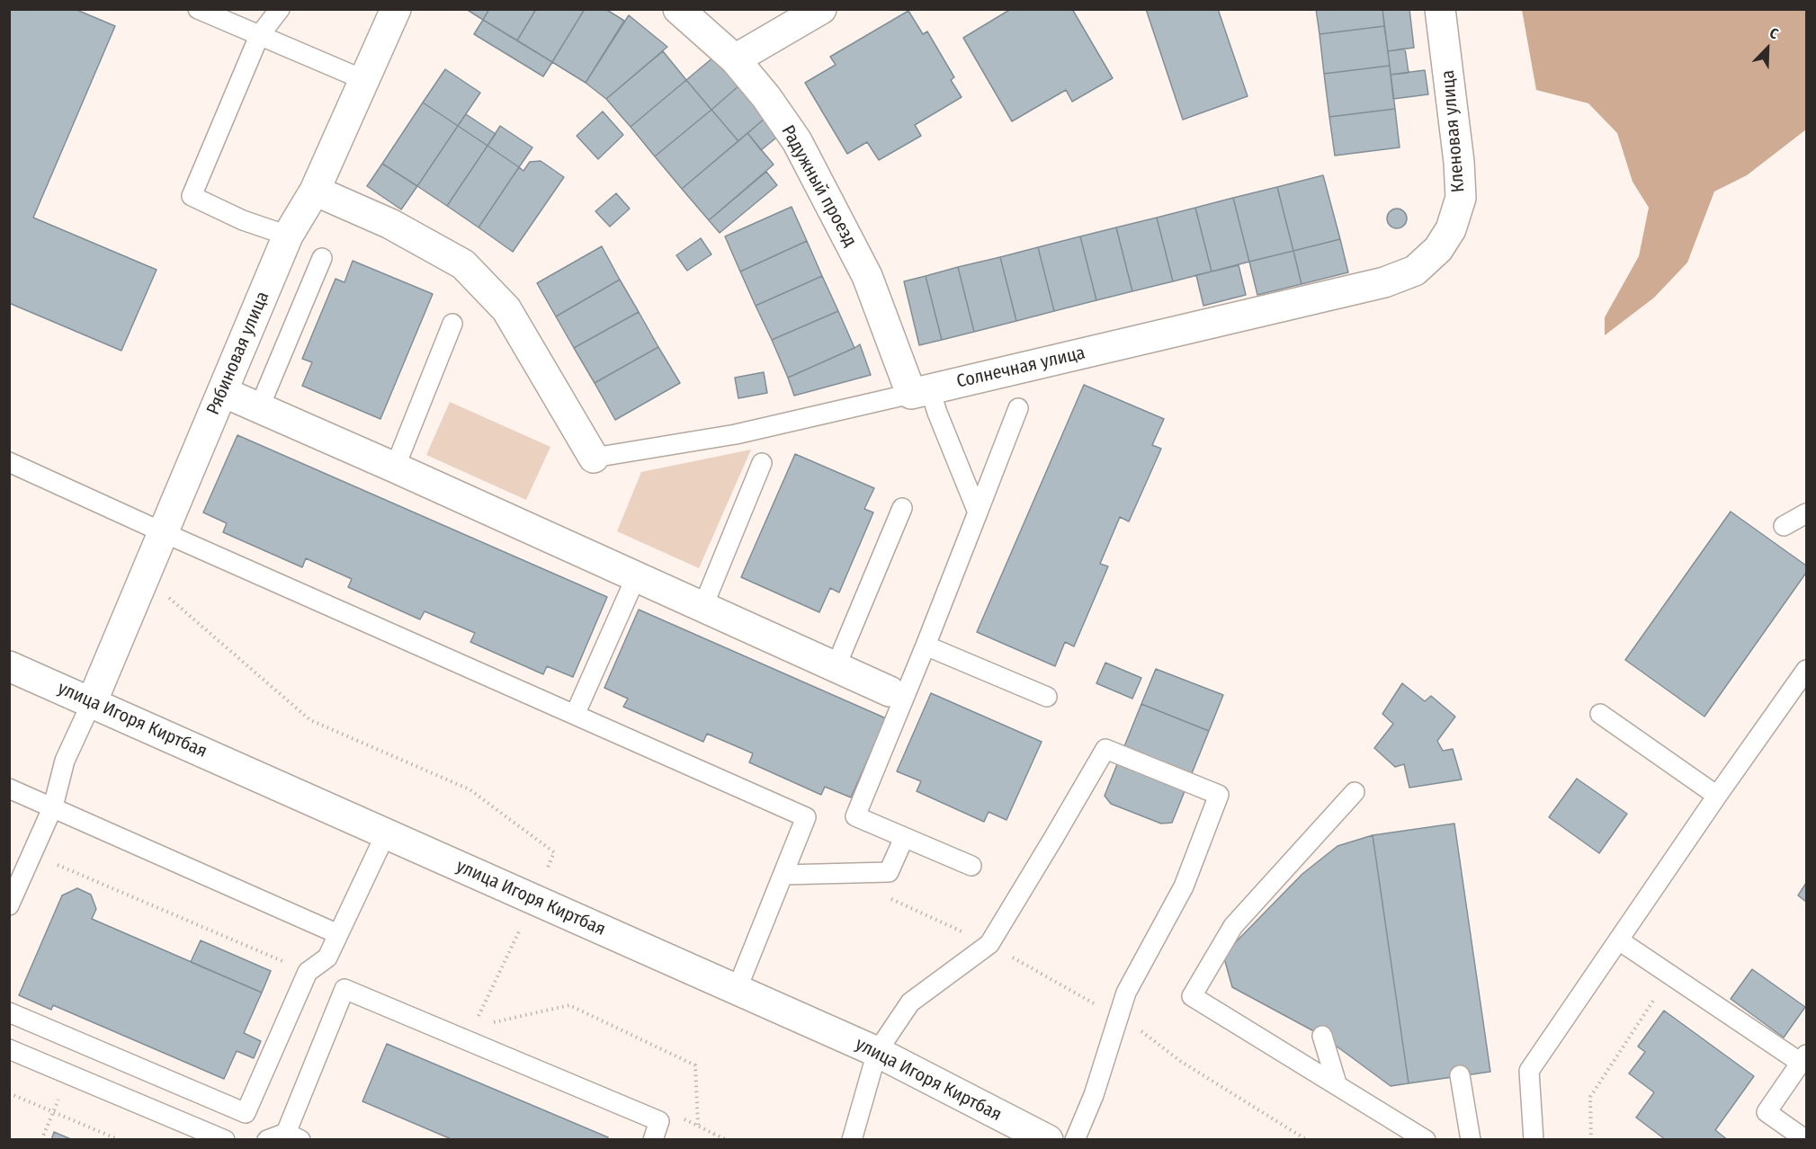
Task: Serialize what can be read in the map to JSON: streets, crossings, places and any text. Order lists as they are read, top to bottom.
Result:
{
  "streets": {
    "street": [
      "Кленовая улица",
      "Радужный проезд",
      "Рябиновая улица",
      "Солнечная улица",
      "улица Игоря Киртбая"
    ]
  },
  "crossings": [
    ["Кленовая улица", "Солнечная улица"],
    ["Радужный проезд", "Солнечная улица"],
    ["Рябиновая улица", "улица Игоря Киртбая"]
  ],
  "north": "top right"
}
